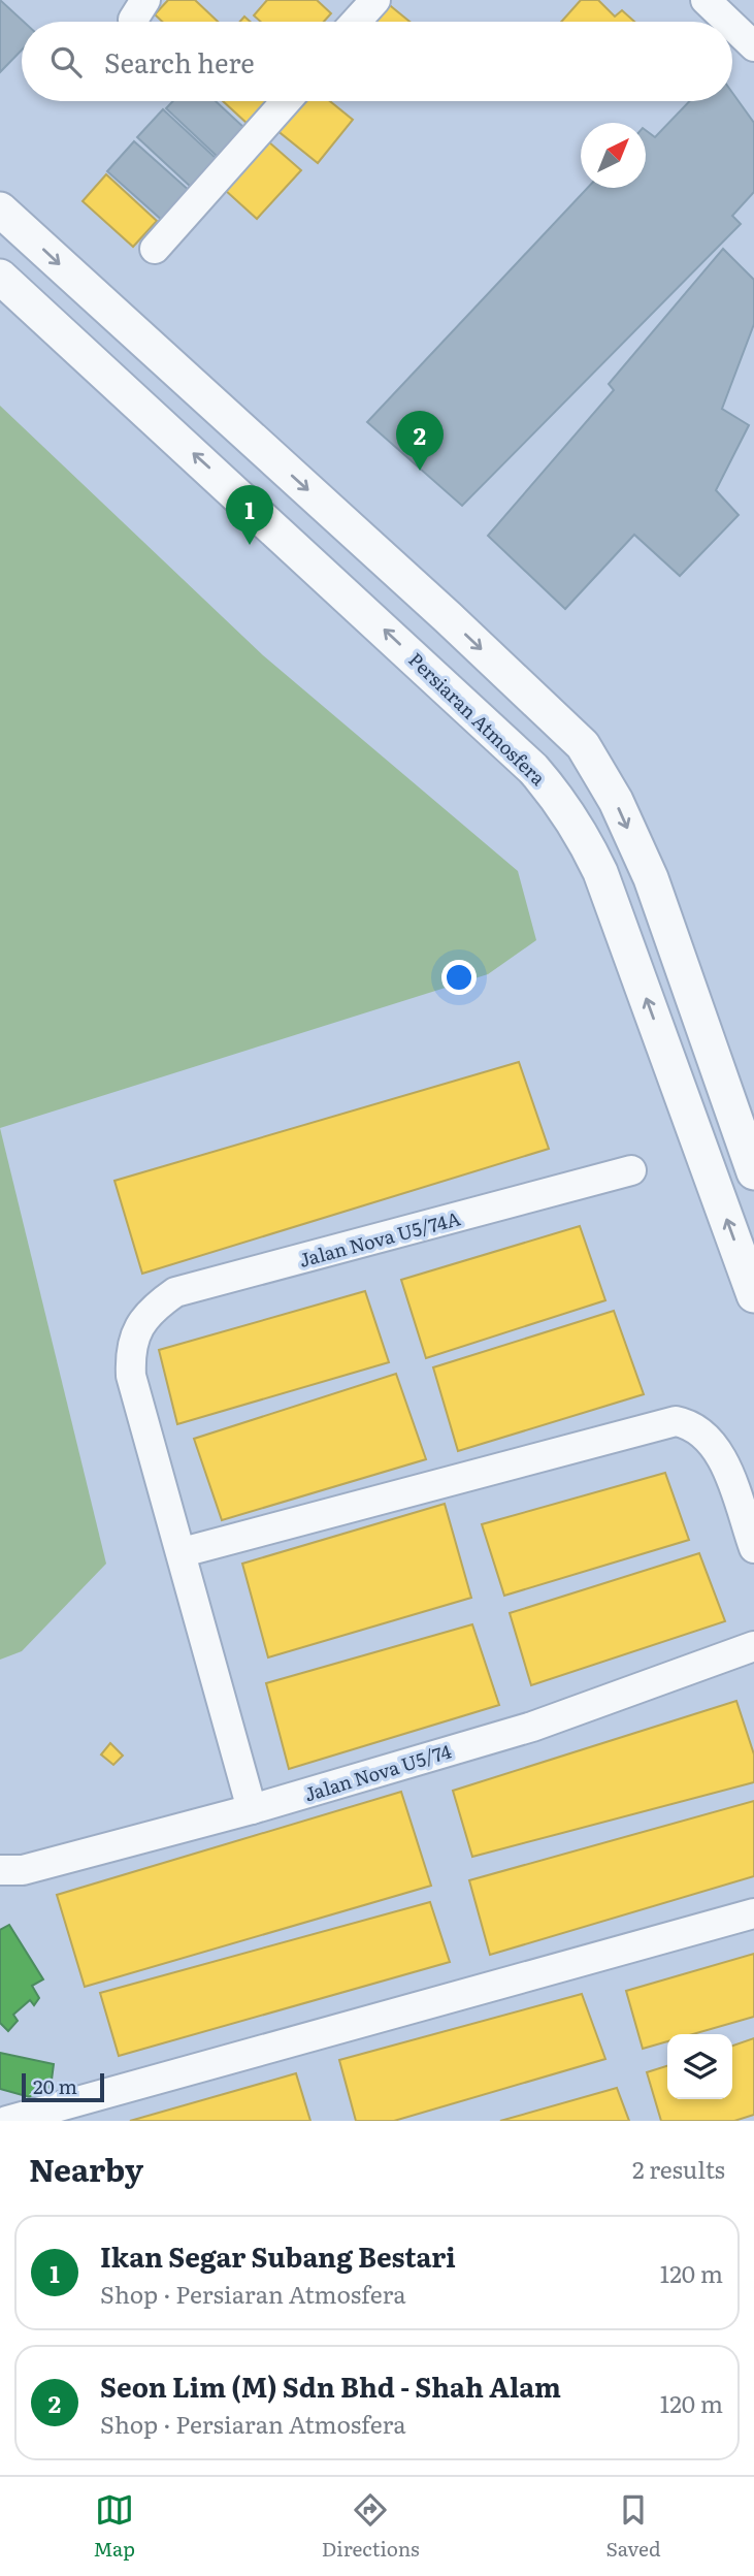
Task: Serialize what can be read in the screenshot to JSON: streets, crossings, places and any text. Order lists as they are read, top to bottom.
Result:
{
  "streets": {
    "street": ["Persiaran Atmosfera", "Jalan Nova U5/74A", "Jalan Nova U5/74"]
  },
  "scale_bar": "20 m",
  "north": "top right",
  "page": {
    "search": "Search here",
    "pins": ["2", "1"],
    "scale": "20 m",
    "heading": ["Nearby", "2 results"],
    "list": [
      {
        "mark": "1",
        "name": "Ikan Segar Subang Bestari",
        "note": "Shop · Persiaran Atmosfera",
        "value": "120 m"
      },
      {
        "mark": "2",
        "name": "Seon Lim (M) Sdn Bhd - Shah Alam",
        "note": "Shop · Persiaran Atmosfera",
        "value": "120 m"
      }
    ],
    "nav": ["Map", "Directions", "Saved"]
  }
}
